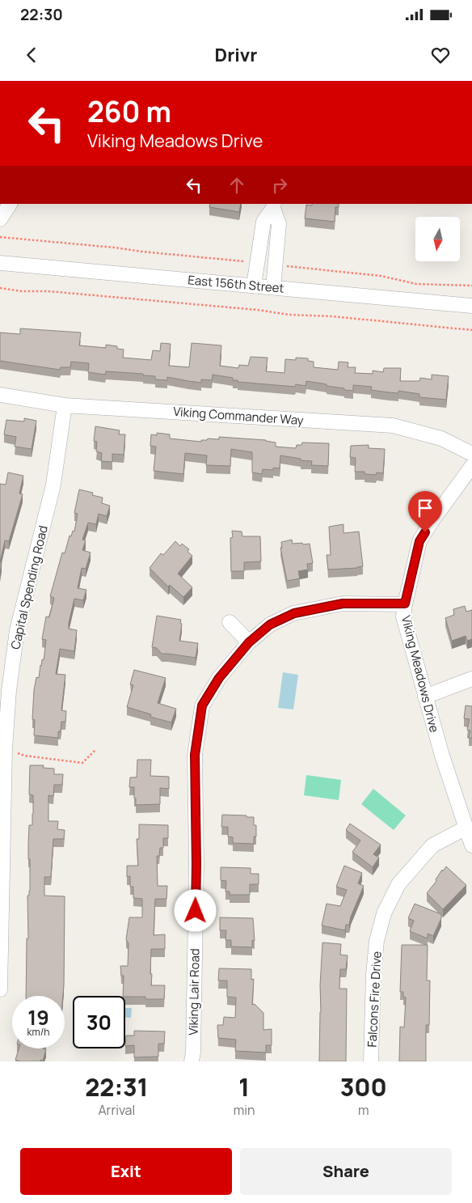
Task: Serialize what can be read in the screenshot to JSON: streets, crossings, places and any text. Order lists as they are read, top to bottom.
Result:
{
  "streets": {
    "street": [
      "East 156th Street",
      "Viking Commander Way",
      "Capital Spending Road",
      "Viking Meadows Drive",
      "Viking Lair Road",
      "Falcons Fire Drive"
    ]
  },
  "crossings": [
    ["Viking Commander Way", "Capital Spending Road"],
    ["Viking Meadows Drive", "Viking Lair Road"],
    ["Viking Meadows Drive", "Falcons Fire Drive"]
  ],
  "north": "bottom",
  "page": {
    "status": "22:30",
    "header": "Drivr",
    "turn": ["260 m", "Viking Meadows Drive"],
    "speed": "19 km/h",
    "limit": "30",
    "eta": [
      "22:31",
      "Arrival",
      "1",
      "min",
      "300",
      "m"
    ],
    "buttons": ["Exit", "Share"]
  }
}
